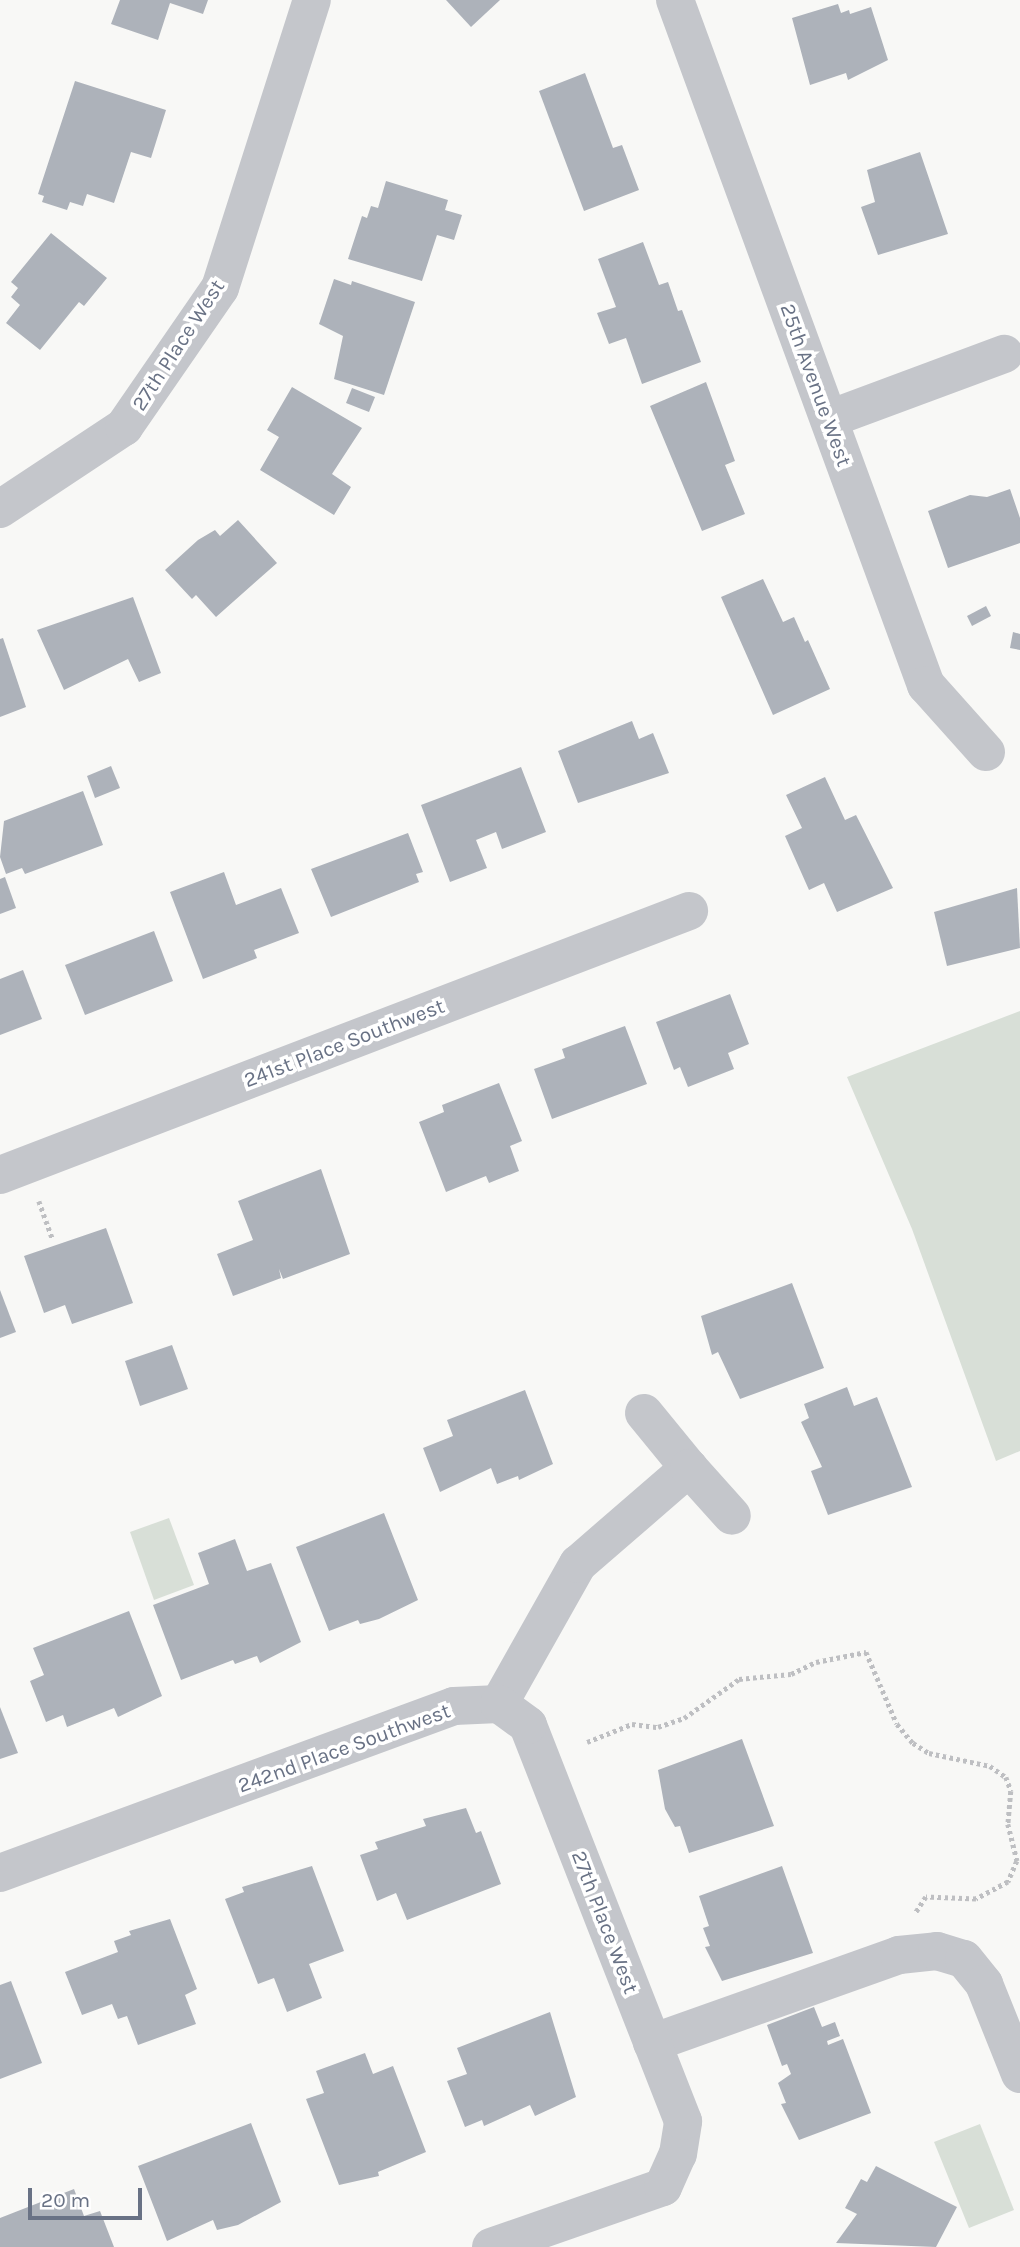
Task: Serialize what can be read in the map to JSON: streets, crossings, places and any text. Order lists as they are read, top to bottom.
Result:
{
  "streets": {
    "street": [
      "27th Place West",
      "25th Avenue West",
      "241st Place Southwest",
      "242nd Place Southwest"
    ]
  },
  "crossings": [
    ["27th Place West", "242nd Place Southwest"]
  ],
  "scale_bar": "20 m"
}
